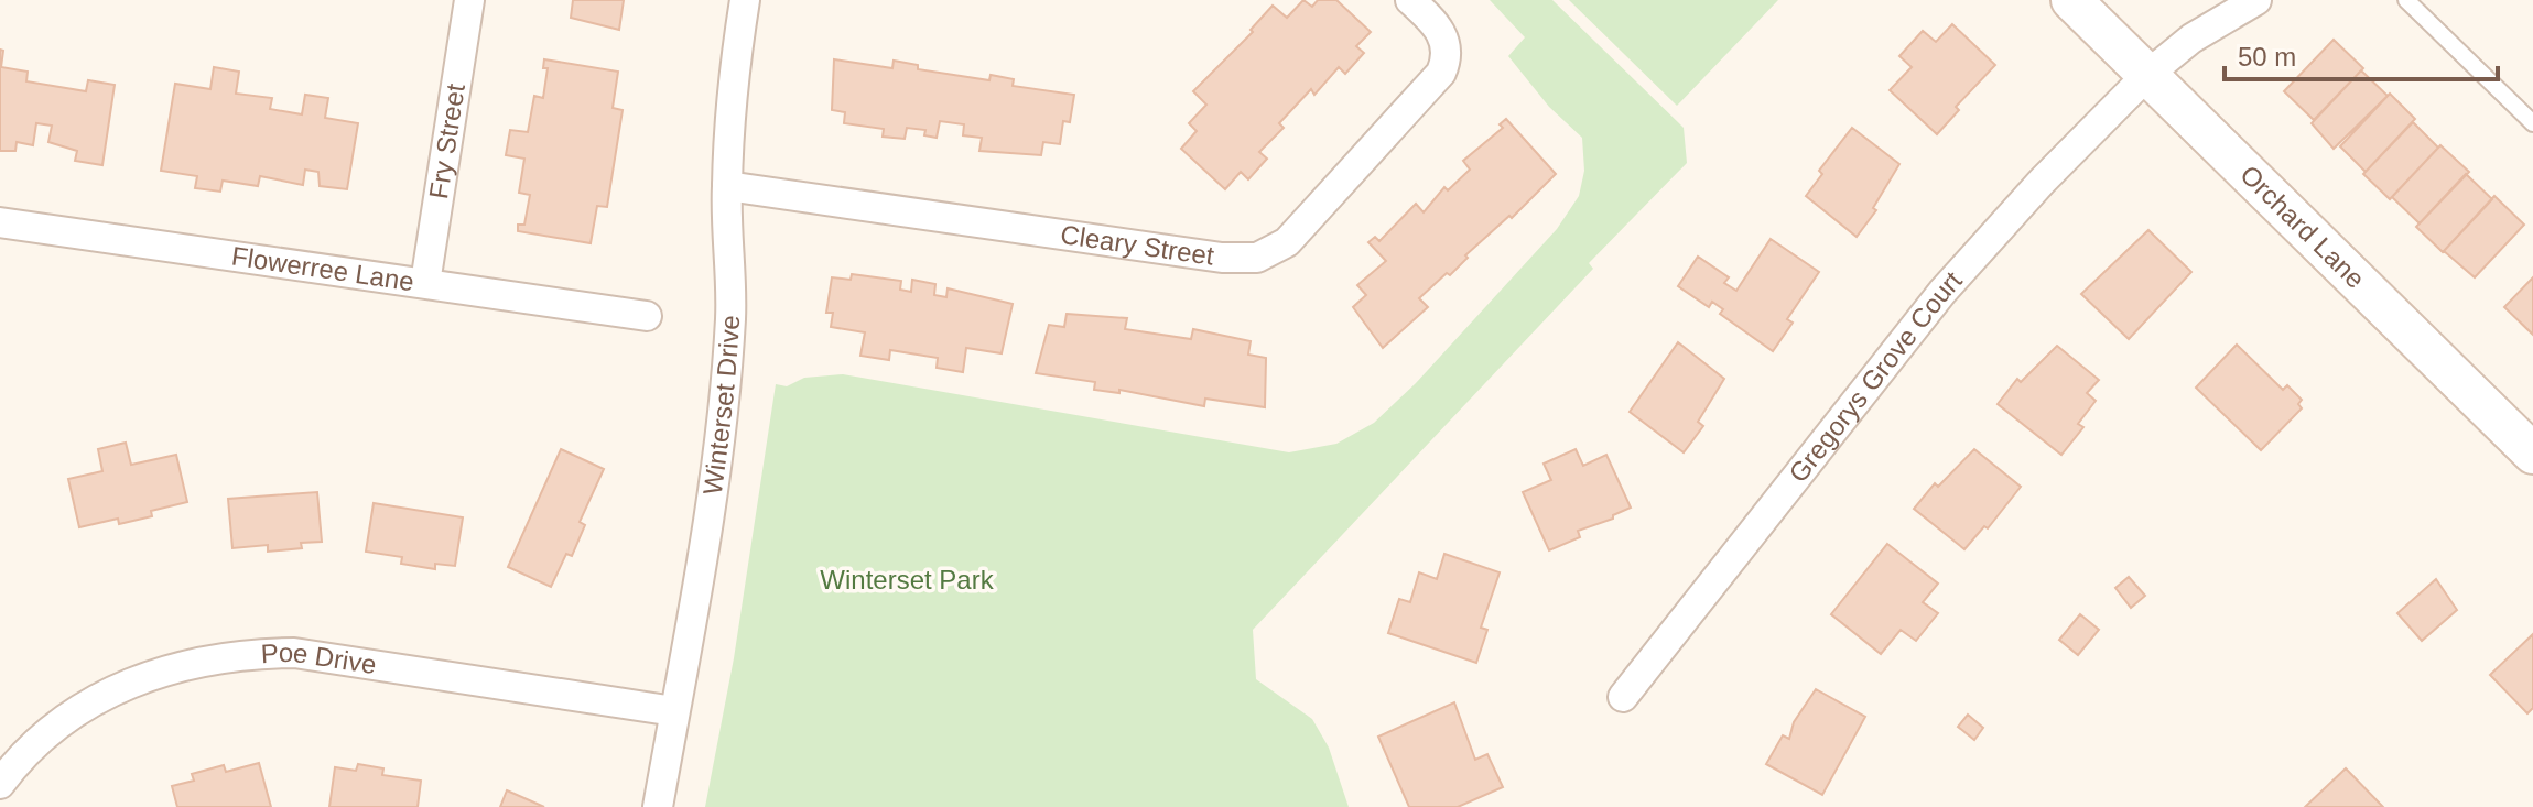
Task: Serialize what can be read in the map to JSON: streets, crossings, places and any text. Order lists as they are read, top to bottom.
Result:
{
  "streets": {
    "street": [
      "Fry Street",
      "Orchard Lane",
      "Cleary Street",
      "Flowerree Lane",
      "Gregorys Grove Court",
      "Winterset Drive",
      "Poe Drive"
    ]
  },
  "crossings": [
    ["Fry Street", "Flowerree Lane"],
    ["Orchard Lane", "Gregorys Grove Court"],
    ["Cleary Street", "Winterset Drive"],
    ["Winterset Drive", "Poe Drive"]
  ],
  "parks": ["Winterset Park"],
  "scale_bar": "50 m"
}
